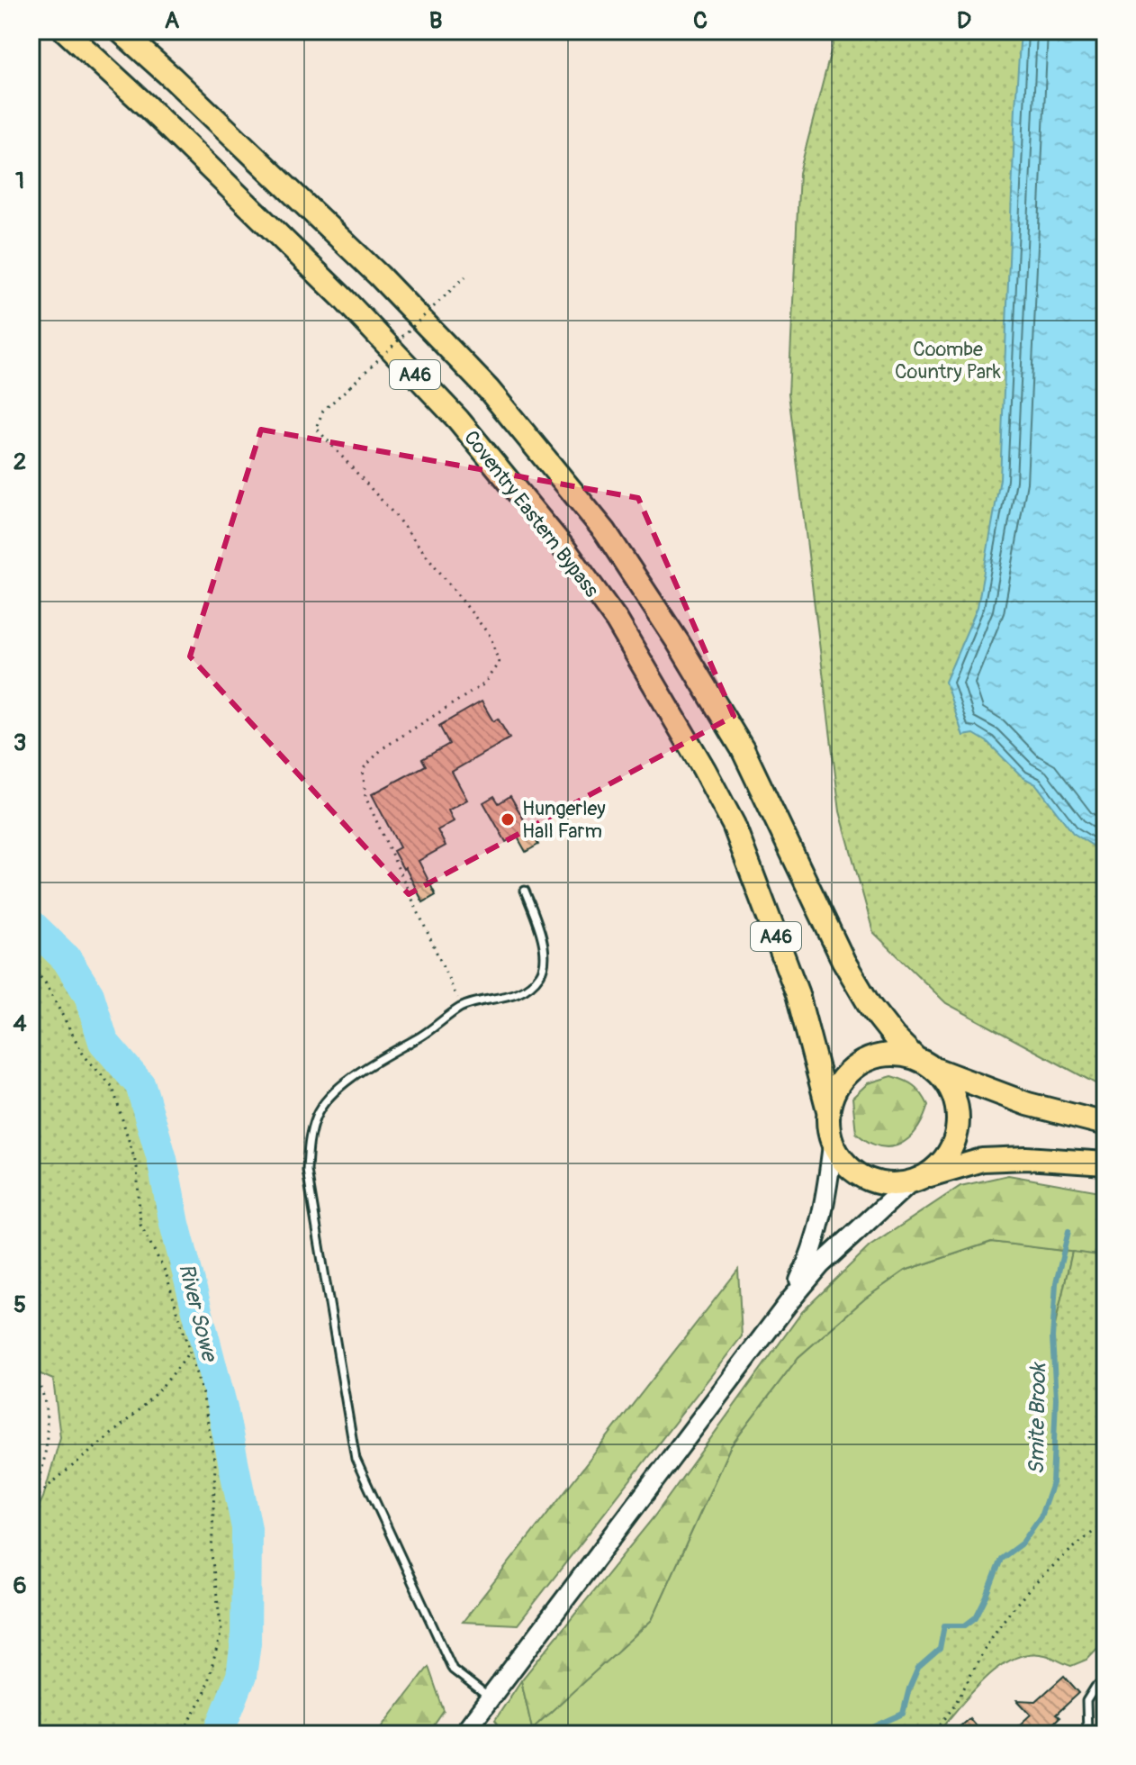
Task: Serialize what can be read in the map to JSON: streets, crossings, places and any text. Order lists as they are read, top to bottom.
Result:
{
  "streets": {
    "highway": ["A46", "Coventry Eastern Bypass"]
  },
  "crossings": [
    ["A46", "Coventry Eastern Bypass"]
  ],
  "water": ["River Sowe", "Smite Brook"],
  "parks": ["Coombe Country Park"],
  "places": ["Hungerley Hall Farm"],
  "grid": {
    "columns": [
      "A",
      "B",
      "C",
      "D"
    ],
    "rows": [
      "1",
      "2",
      "3",
      "4",
      "5",
      "6"
    ]
  }
}
